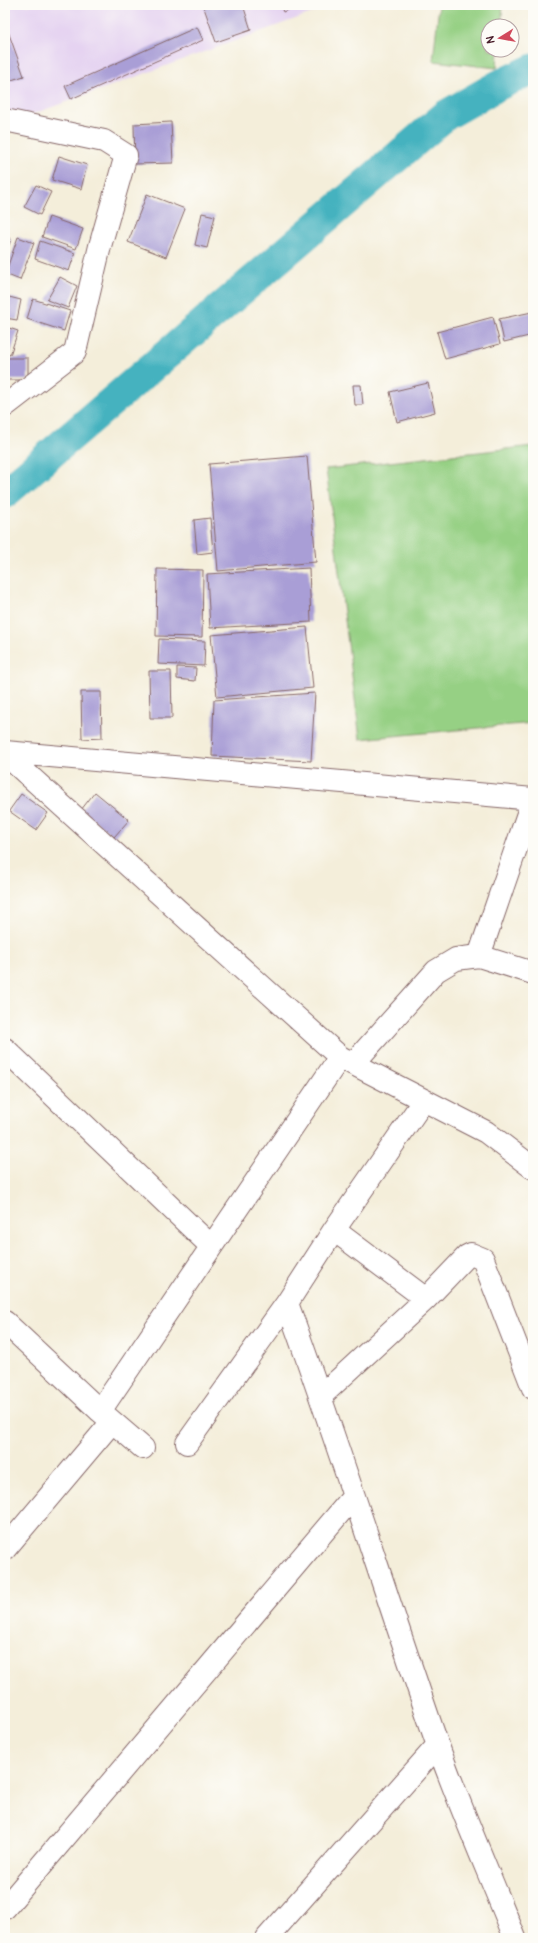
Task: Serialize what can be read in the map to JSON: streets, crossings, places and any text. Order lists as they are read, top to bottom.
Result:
{
  "north": "left"
}
